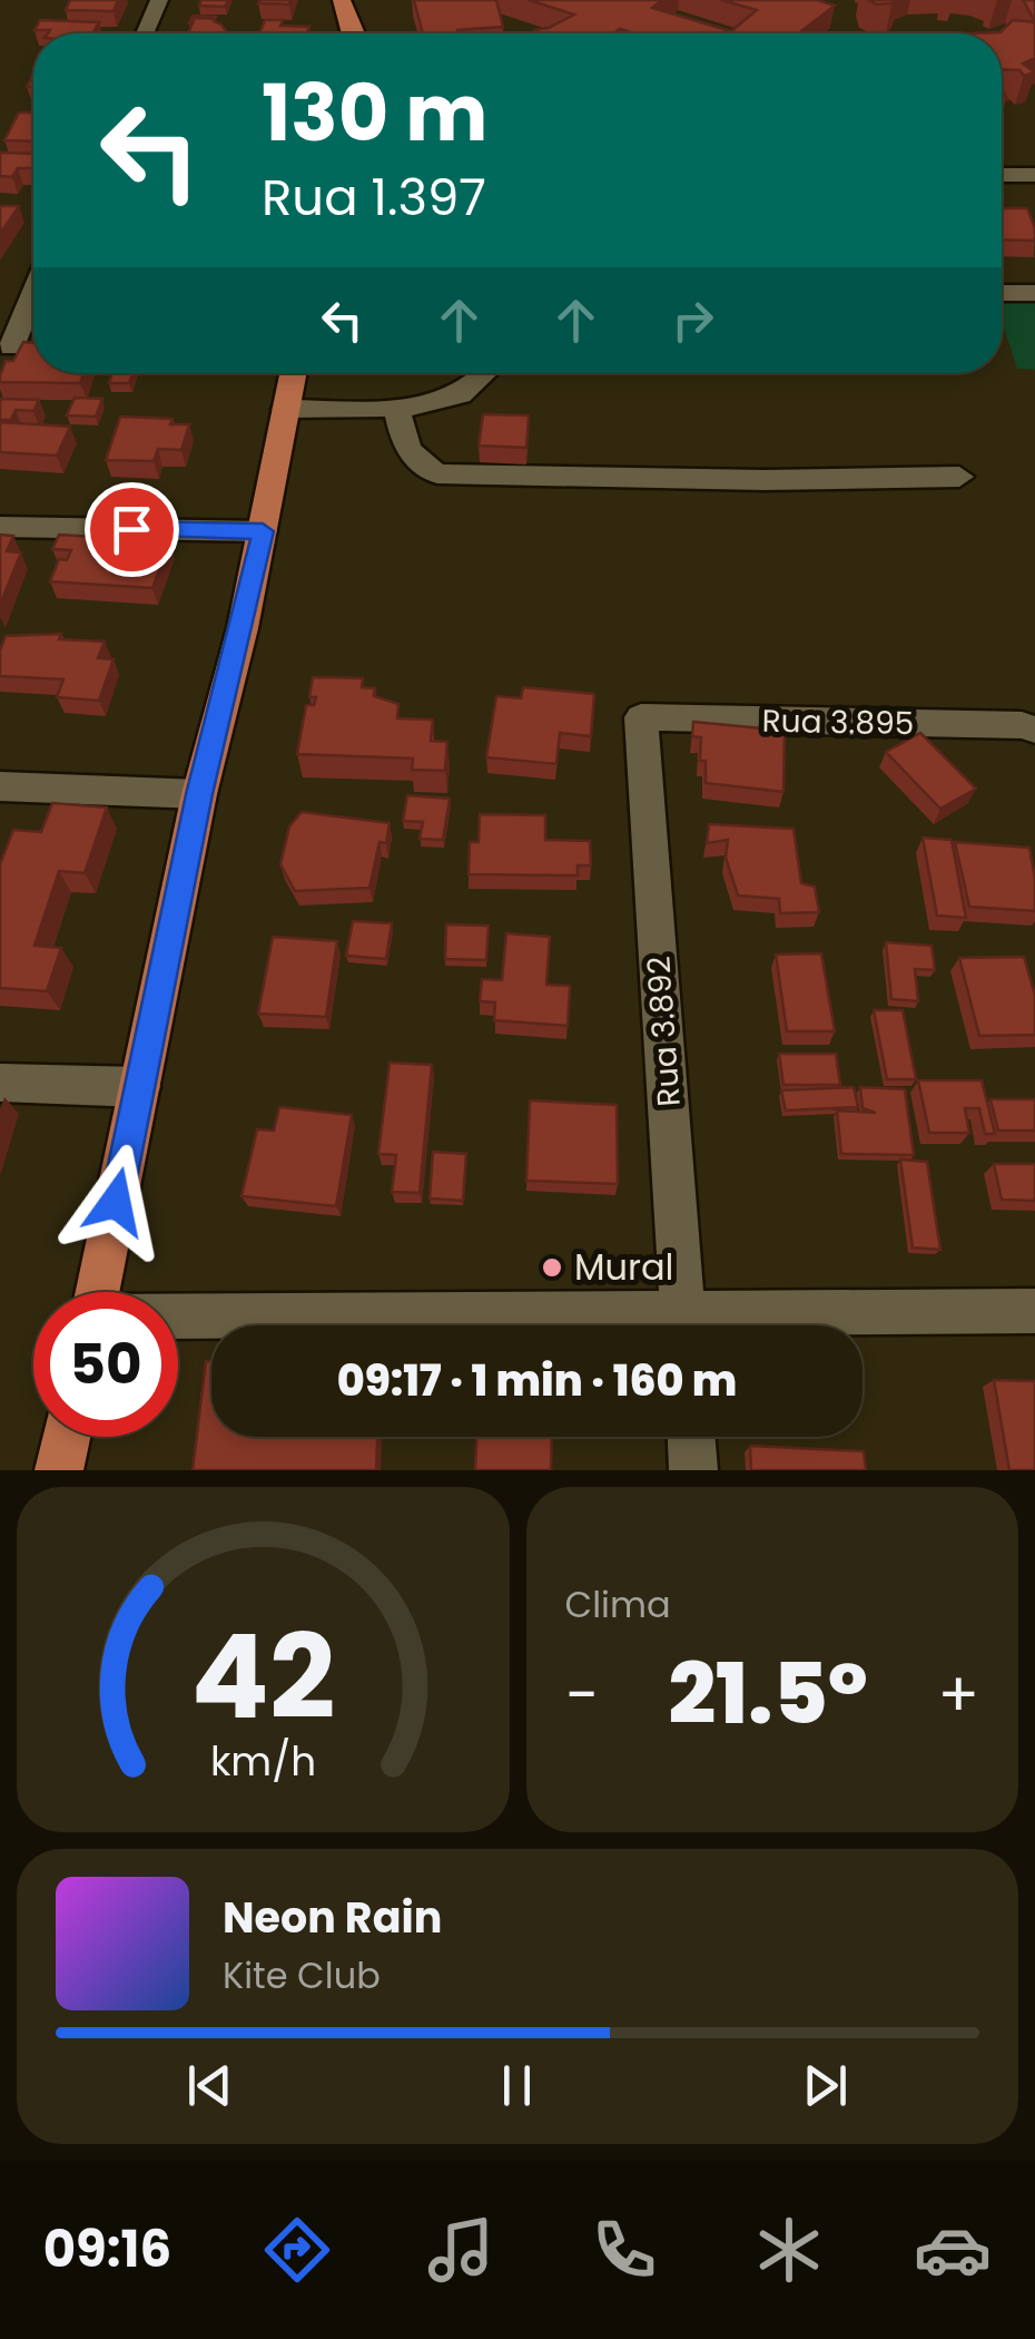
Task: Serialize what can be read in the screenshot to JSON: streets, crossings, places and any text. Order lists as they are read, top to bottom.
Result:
{
  "streets": {
    "street": ["Rua 3.895", "Rua 3.892"]
  },
  "crossings": [
    ["Rua 3.895", "Rua 3.892"]
  ],
  "places": ["Mural"],
  "page": {
    "turn": ["130 m", "Rua 1.397"],
    "limit": "50",
    "trip": "09:17 · 1 min · 160 m",
    "tile": "Clima",
    "heat": ["−", "21.5°", "+"],
    "song": ["Neon Rain", "Kite Club"],
    "tabs": "09:16",
    "gauge": ["42", "km/h"]
  }
}
